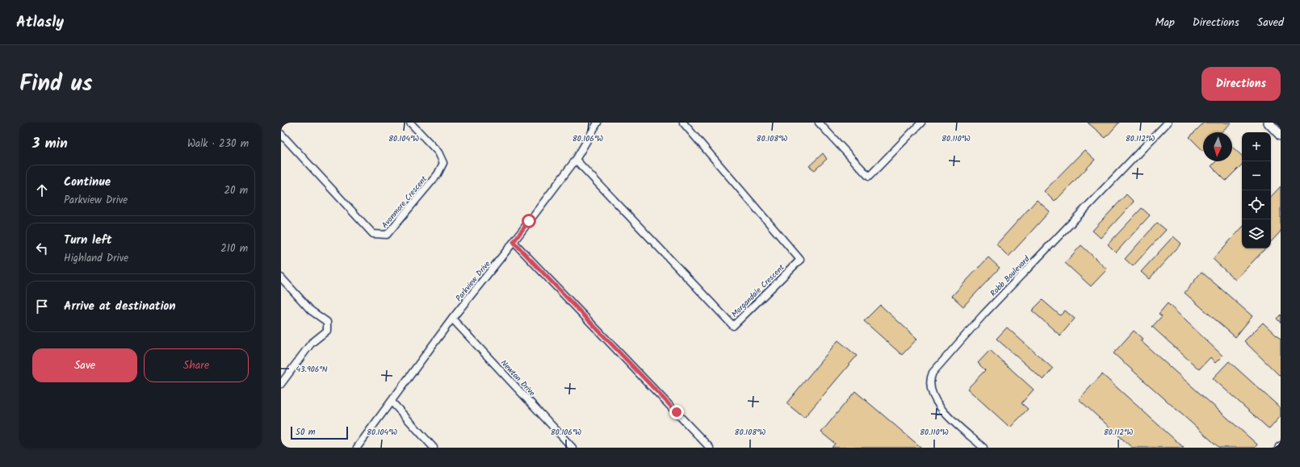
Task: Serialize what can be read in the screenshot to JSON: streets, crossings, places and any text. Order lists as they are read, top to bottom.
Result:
{
  "streets": {
    "street": [
      "Avonmore Crescent",
      "Robb Boulevard",
      "Parkview Drive",
      "Morgandale Crescent",
      "Newton Drive"
    ]
  },
  "crossings": [
    ["Parkview Drive", "Morgandale Crescent"],
    ["Parkview Drive", "Newton Drive"]
  ],
  "scale_bar": "50 m",
  "north": "bottom",
  "page": {
    "header": "Atlasly",
    "nav": ["Map", "Directions", "Saved"],
    "title": "Find us",
    "buttons": [
      "Directions",
      ["Save", "Share"]
    ],
    "heading": ["3 min", "Walk · 230 m"],
    "map_buttons": ["+", "−"],
    "list": [
      ["Continue", "Parkview Drive", "20 m"],
      ["Turn left", "Highland Drive", "210 m"],
      "Arrive at destination"
    ],
    "scale": "50 m"
  },
  "coordinates": [
    "80.104°W",
    "80.106°W",
    "80.108°W",
    "80.110°W",
    "80.112°W",
    "43.906°N"
  ]
}
